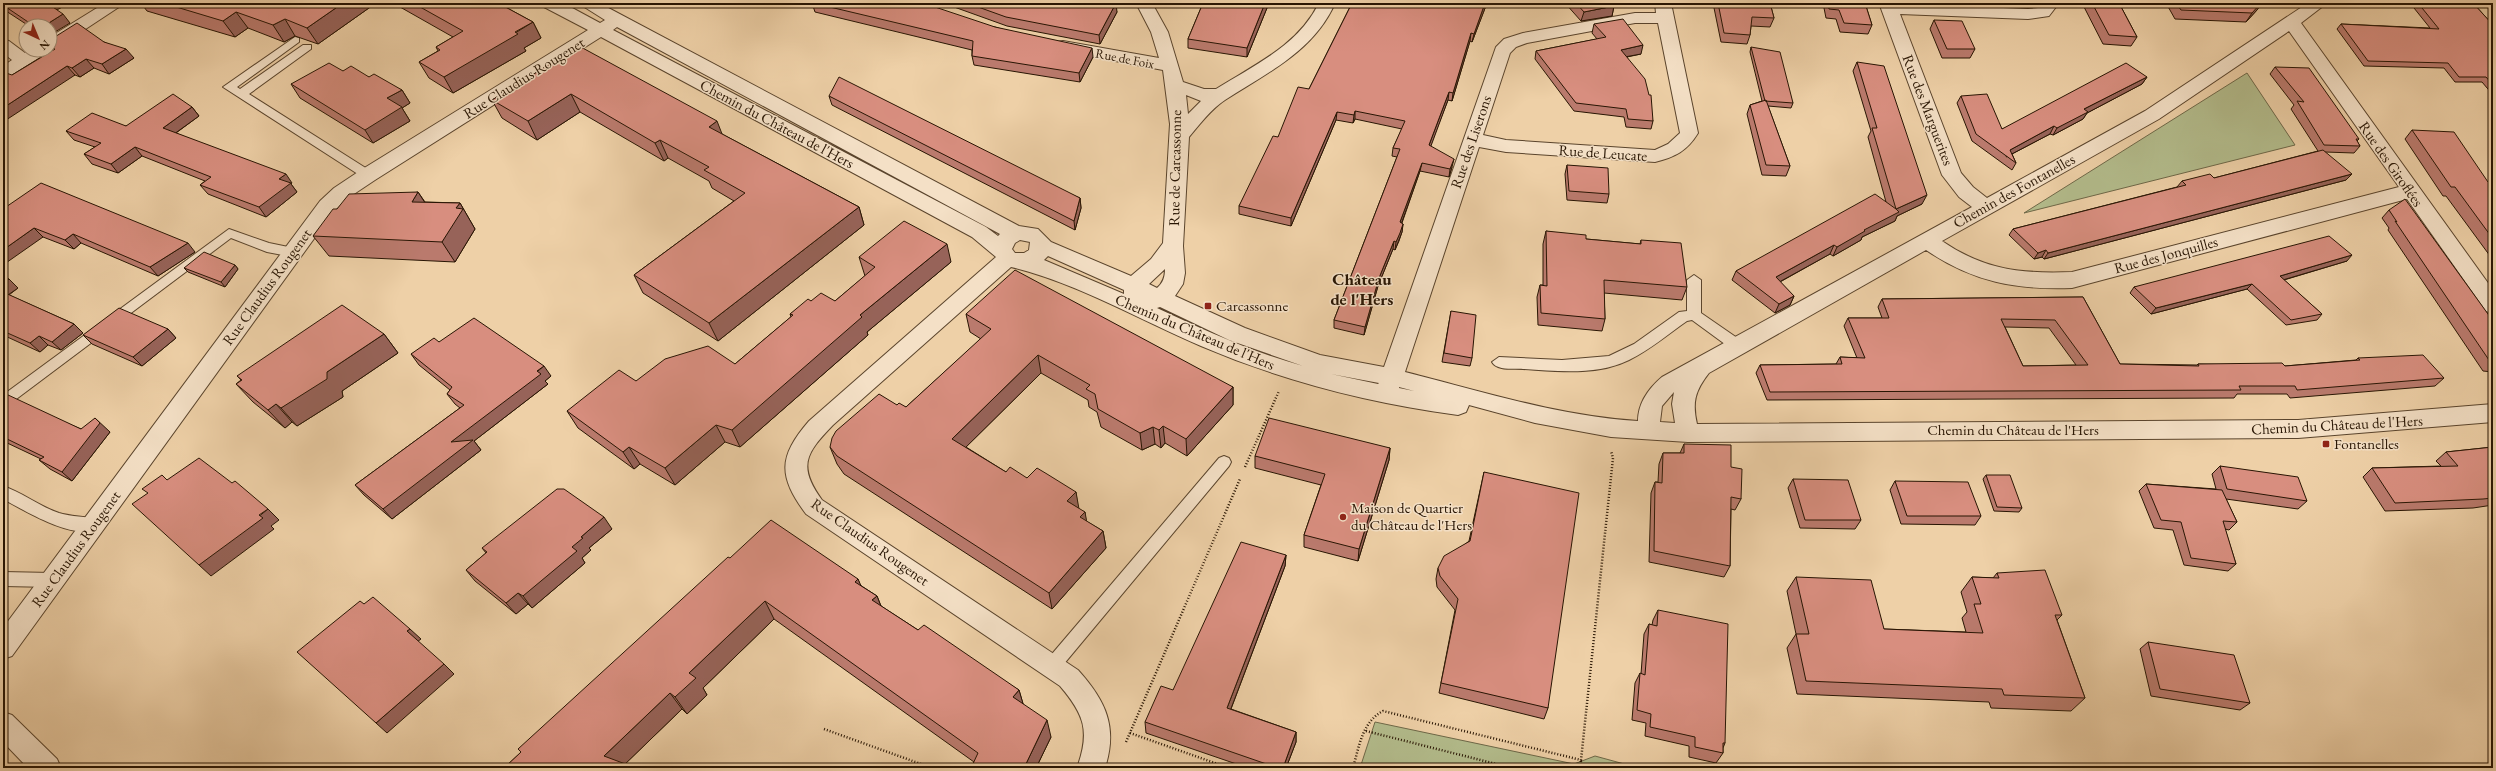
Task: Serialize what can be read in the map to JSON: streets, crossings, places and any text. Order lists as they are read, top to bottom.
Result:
{
  "streets": {
    "street": [
      "Rue de Foix",
      "Rue Claudius Rougenet",
      "Rue des Marguerites",
      "Chemin du Château de l'Hers",
      "Rue des Liserons",
      "Rue de Leucate",
      "Rue des Giroflées",
      "Rue de Carcassonne",
      "Chemin des Fontanelles",
      "Rue des Jonquilles"
    ]
  },
  "crossings": [
    ["Rue de Foix", "Rue de Carcassonne"],
    ["Rue Claudius Rougenet", "Chemin du Château de l'Hers"],
    ["Rue des Marguerites", "Chemin des Fontanelles"],
    ["Chemin du Château de l'Hers", "Rue des Liserons"],
    ["Chemin du Château de l'Hers", "Rue de Carcassonne"],
    ["Chemin du Château de l'Hers", "Chemin des Fontanelles"],
    ["Rue des Liserons", "Rue de Leucate"],
    ["Rue des Giroflées", "Chemin des Fontanelles"],
    ["Rue des Giroflées", "Rue des Jonquilles"],
    ["Chemin des Fontanelles", "Rue des Jonquilles"]
  ],
  "districts": ["Château de l'Hers"],
  "places": {
    "transit": ["Carcassonne", "Fontanelles"],
    "other": ["Maison de Quartier du Château de l'Hers"]
  },
  "north": "bottom right"
}
